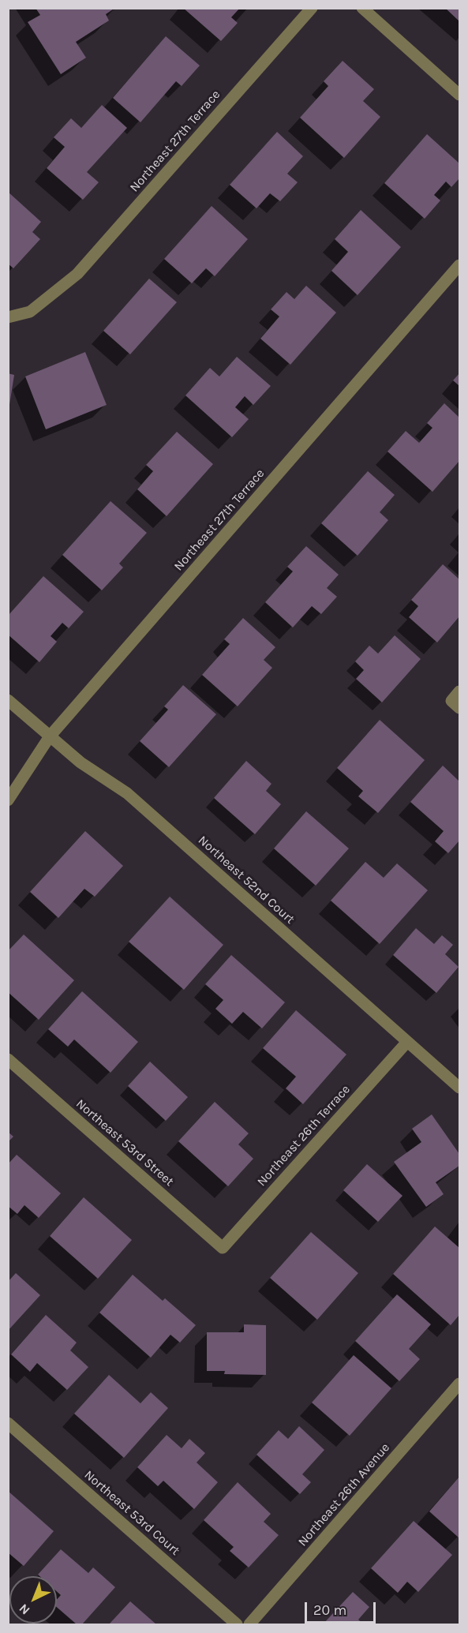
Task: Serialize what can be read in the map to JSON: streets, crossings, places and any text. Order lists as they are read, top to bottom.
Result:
{
  "streets": {
    "street": [
      "Northeast 27th Terrace",
      "Northeast 52nd Court",
      "Northeast 26th Terrace",
      "Northeast 53rd Street",
      "Northeast 26th Avenue",
      "Northeast 53rd Court"
    ]
  },
  "crossings": [
    ["Northeast 27th Terrace", "Northeast 52nd Court"],
    ["Northeast 52nd Court", "Northeast 26th Terrace"],
    ["Northeast 26th Terrace", "Northeast 53rd Street"]
  ],
  "scale_bar": "20 m",
  "north": "bottom left"
}
